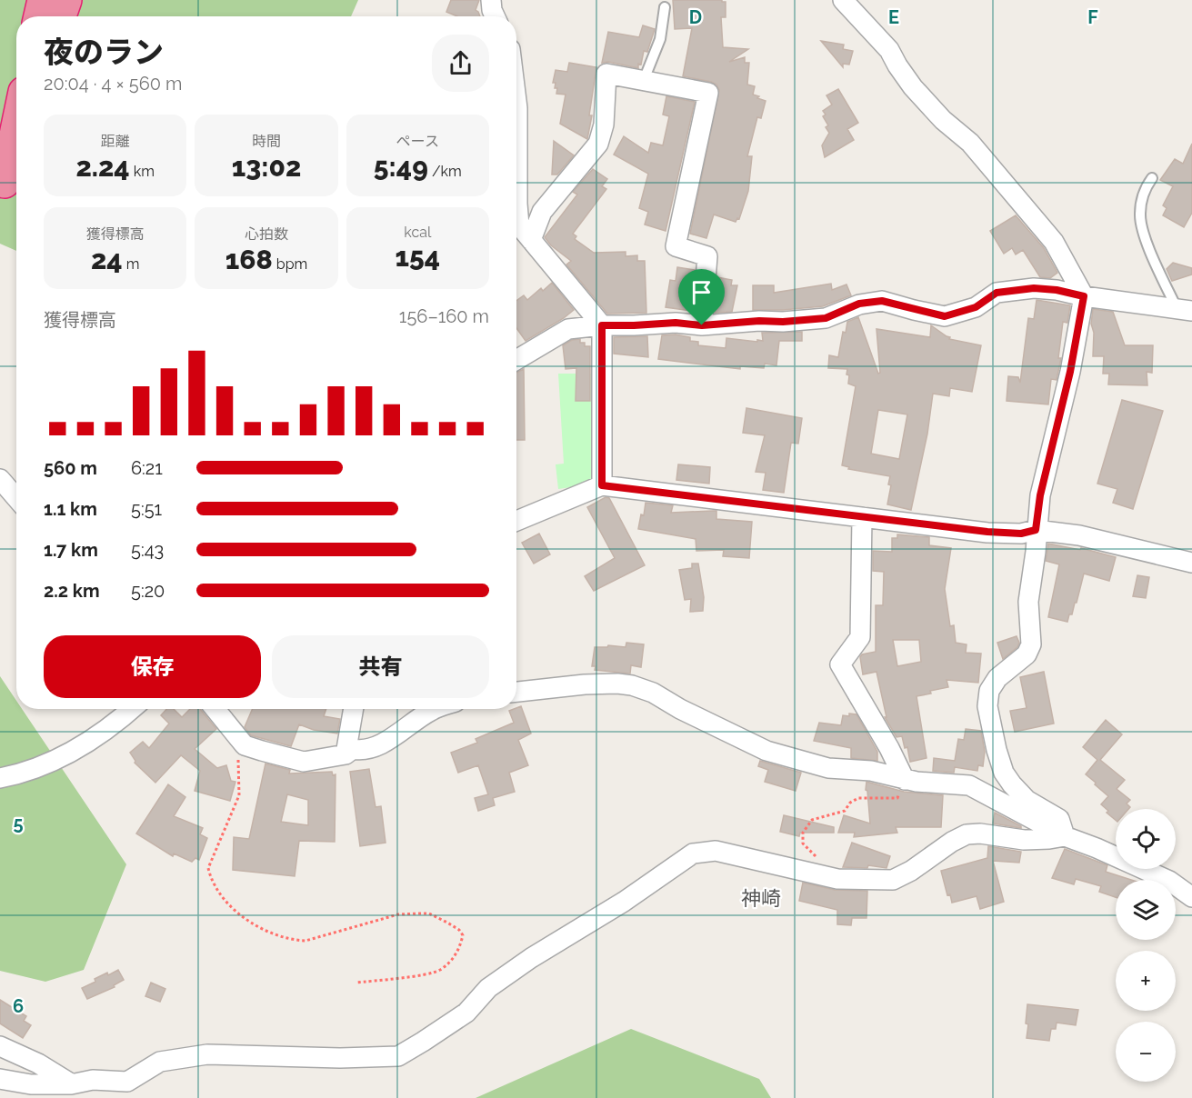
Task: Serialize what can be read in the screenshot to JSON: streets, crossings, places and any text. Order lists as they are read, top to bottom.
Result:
{
  "districts": ["神崎"],
  "page": {
    "heading": ["夜のラン", "20:04 · 4 × 560 m"],
    "stats": [
      ["距離", "2.24 km"],
      ["時間", "13:02"],
      ["ペース", "5:49 /km"],
      ["獲得標高", "24 m"],
      ["心拍数", "168 bpm"],
      ["kcal", "154"]
    ],
    "chart": ["獲得標高", "156–160 m"],
    "list": [
      {
        "name": "560 m",
        "note": "6:21"
      },
      {
        "name": "1.1 km",
        "note": "5:51"
      },
      {
        "name": "1.7 km",
        "note": "5:43"
      },
      {
        "name": "2.2 km",
        "note": "5:20"
      }
    ],
    "buttons": ["保存", "共有"],
    "map_buttons": ["+", "−"]
  },
  "grid": {
    "columns": ["D", "E", "F"],
    "rows": ["5", "6"]
  }
}
